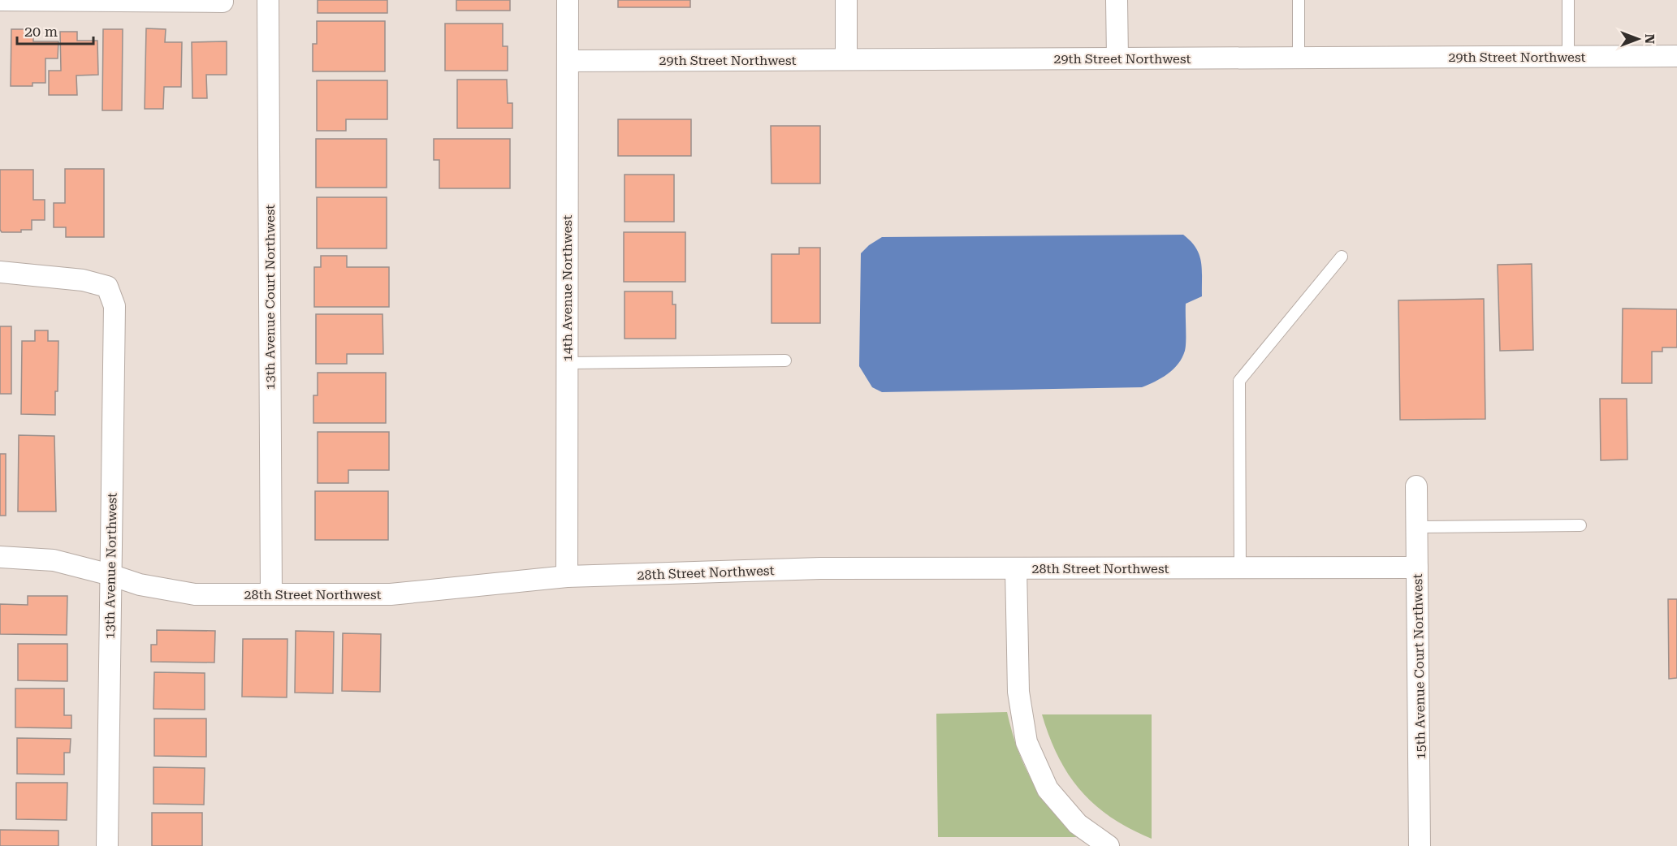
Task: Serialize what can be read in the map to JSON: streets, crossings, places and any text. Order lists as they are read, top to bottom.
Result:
{
  "streets": {
    "street": [
      "29th Street Northwest",
      "14th Avenue Northwest",
      "13th Avenue Court Northwest",
      "13th Avenue Northwest",
      "28th Street Northwest",
      "15th Avenue Court Northwest"
    ]
  },
  "crossings": [
    ["29th Street Northwest", "14th Avenue Northwest"],
    ["14th Avenue Northwest", "28th Street Northwest"],
    ["13th Avenue Court Northwest", "28th Street Northwest"],
    ["13th Avenue Northwest", "28th Street Northwest"],
    ["28th Street Northwest", "15th Avenue Court Northwest"]
  ],
  "scale_bar": "20 m",
  "north": "right"
}
